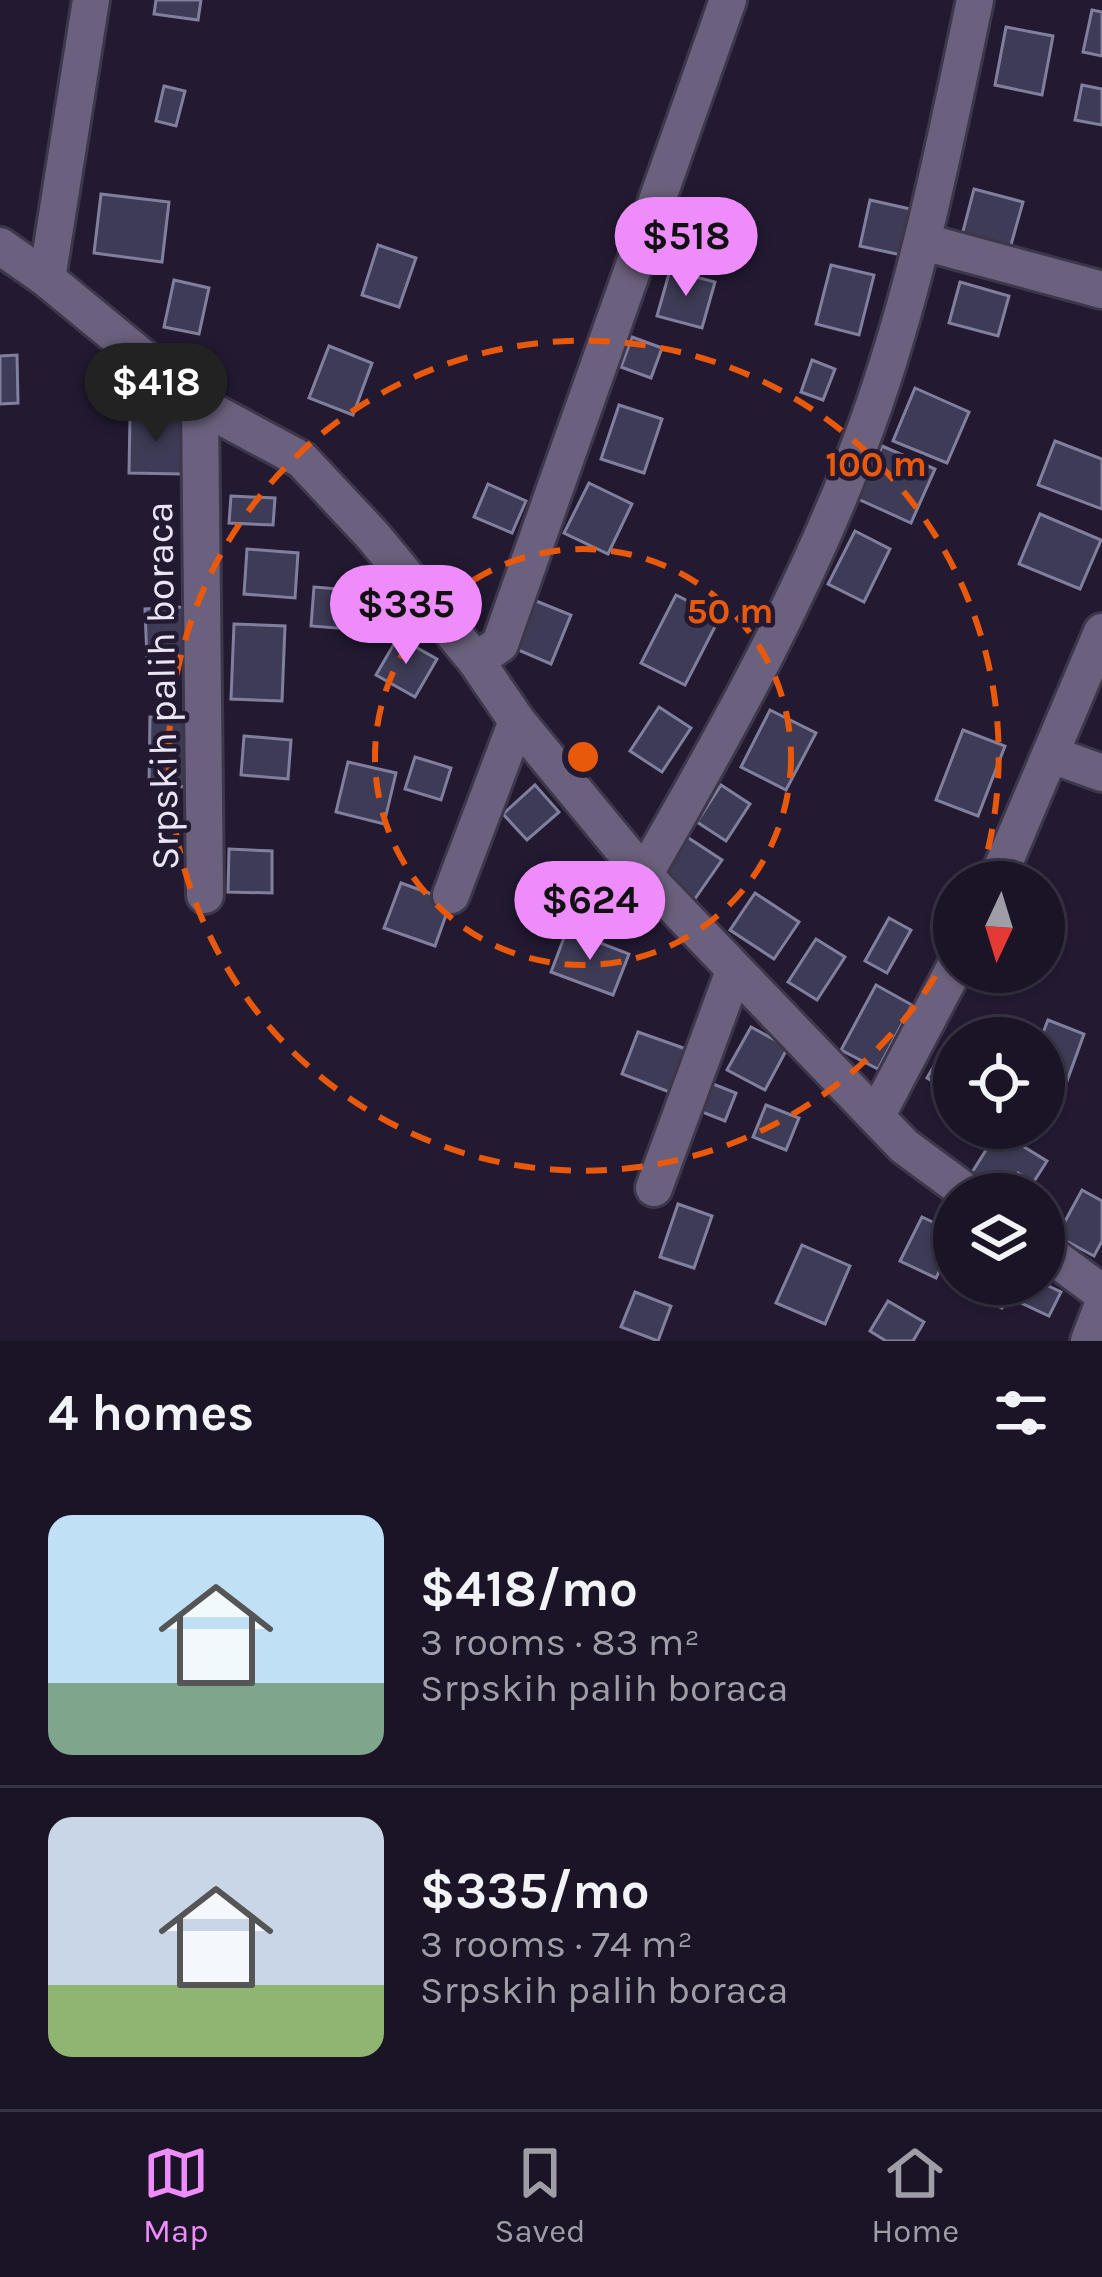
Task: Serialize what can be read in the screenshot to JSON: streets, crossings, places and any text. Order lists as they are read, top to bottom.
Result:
{
  "streets": {
    "street": ["Srpskih palih boraca"]
  },
  "north": "bottom",
  "page": {
    "price": [
      "$518",
      "$418",
      "$335",
      "$624"
    ],
    "heading": "4 homes",
    "list": [
      {
        "name": "$418/mo",
        "note": "3 rooms · 83 m² · Srpskih palih boraca"
      },
      {
        "name": "$335/mo",
        "note": "3 rooms · 74 m² · Srpskih palih boraca"
      }
    ],
    "tabs": ["Map", "Saved", "Home"]
  },
  "rings": ["100 m", "50 m"]
}
